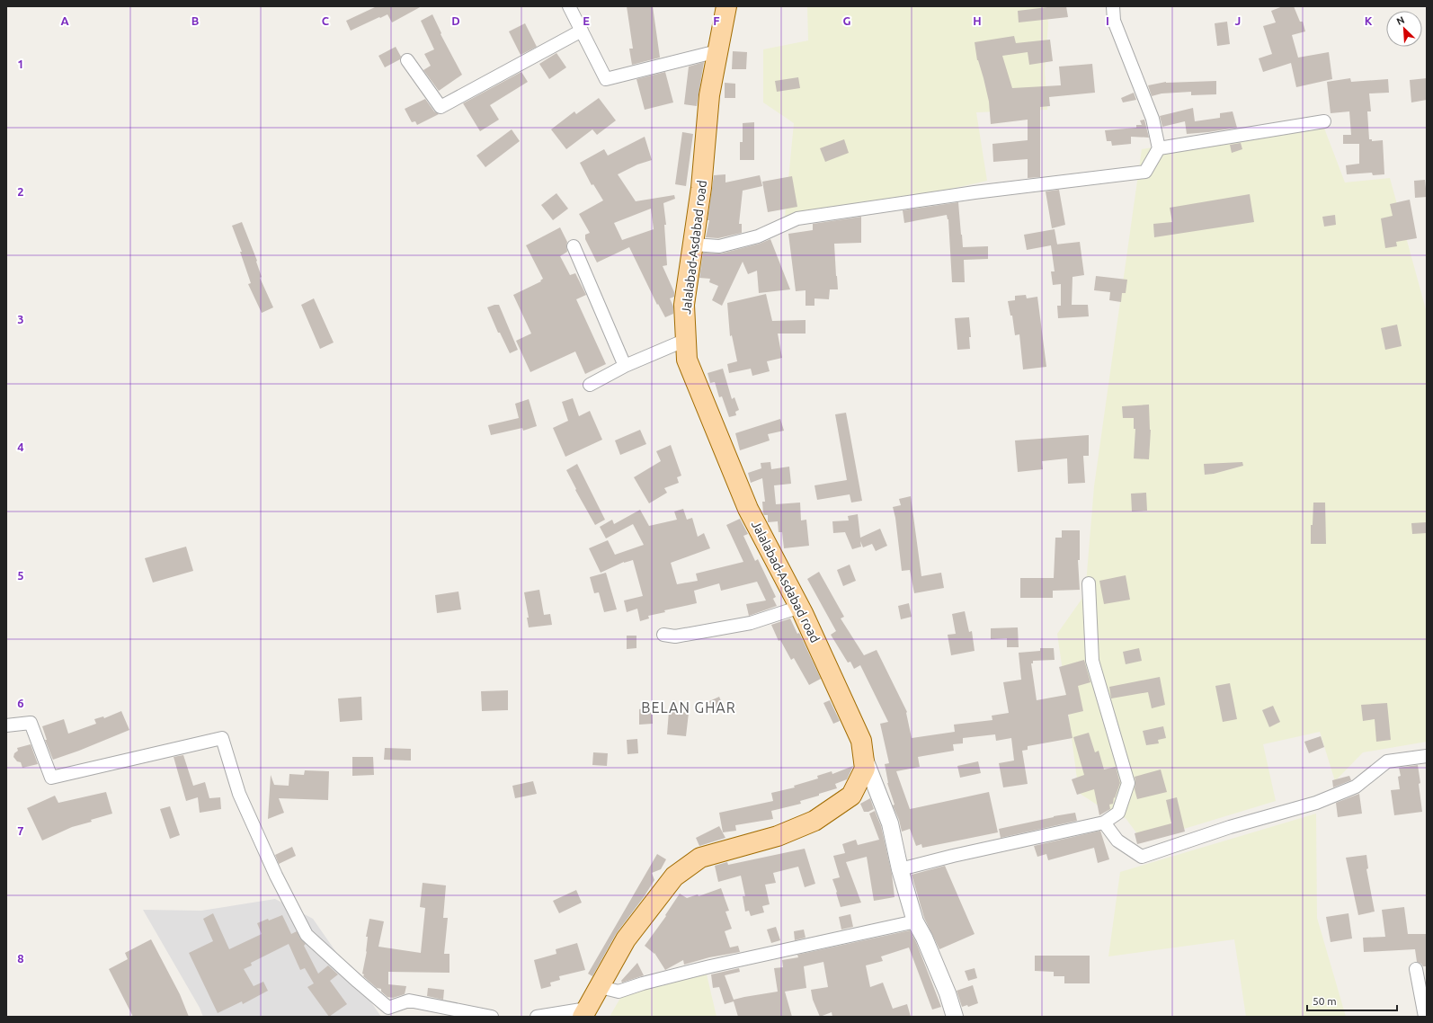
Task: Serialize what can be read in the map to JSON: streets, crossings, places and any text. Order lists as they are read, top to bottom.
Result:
{
  "streets": {
    "main road": ["Jalalabad-Asdabad road"]
  },
  "districts": ["BELAN GHAR"],
  "scale_bar": "50 m",
  "north": "top left",
  "grid": {
    "columns": [
      "A",
      "B",
      "C",
      "D",
      "E",
      "F",
      "G",
      "H",
      "I",
      "J",
      "K"
    ],
    "rows": [
      "1",
      "2",
      "3",
      "4",
      "5",
      "6",
      "7",
      "8"
    ]
  }
}
